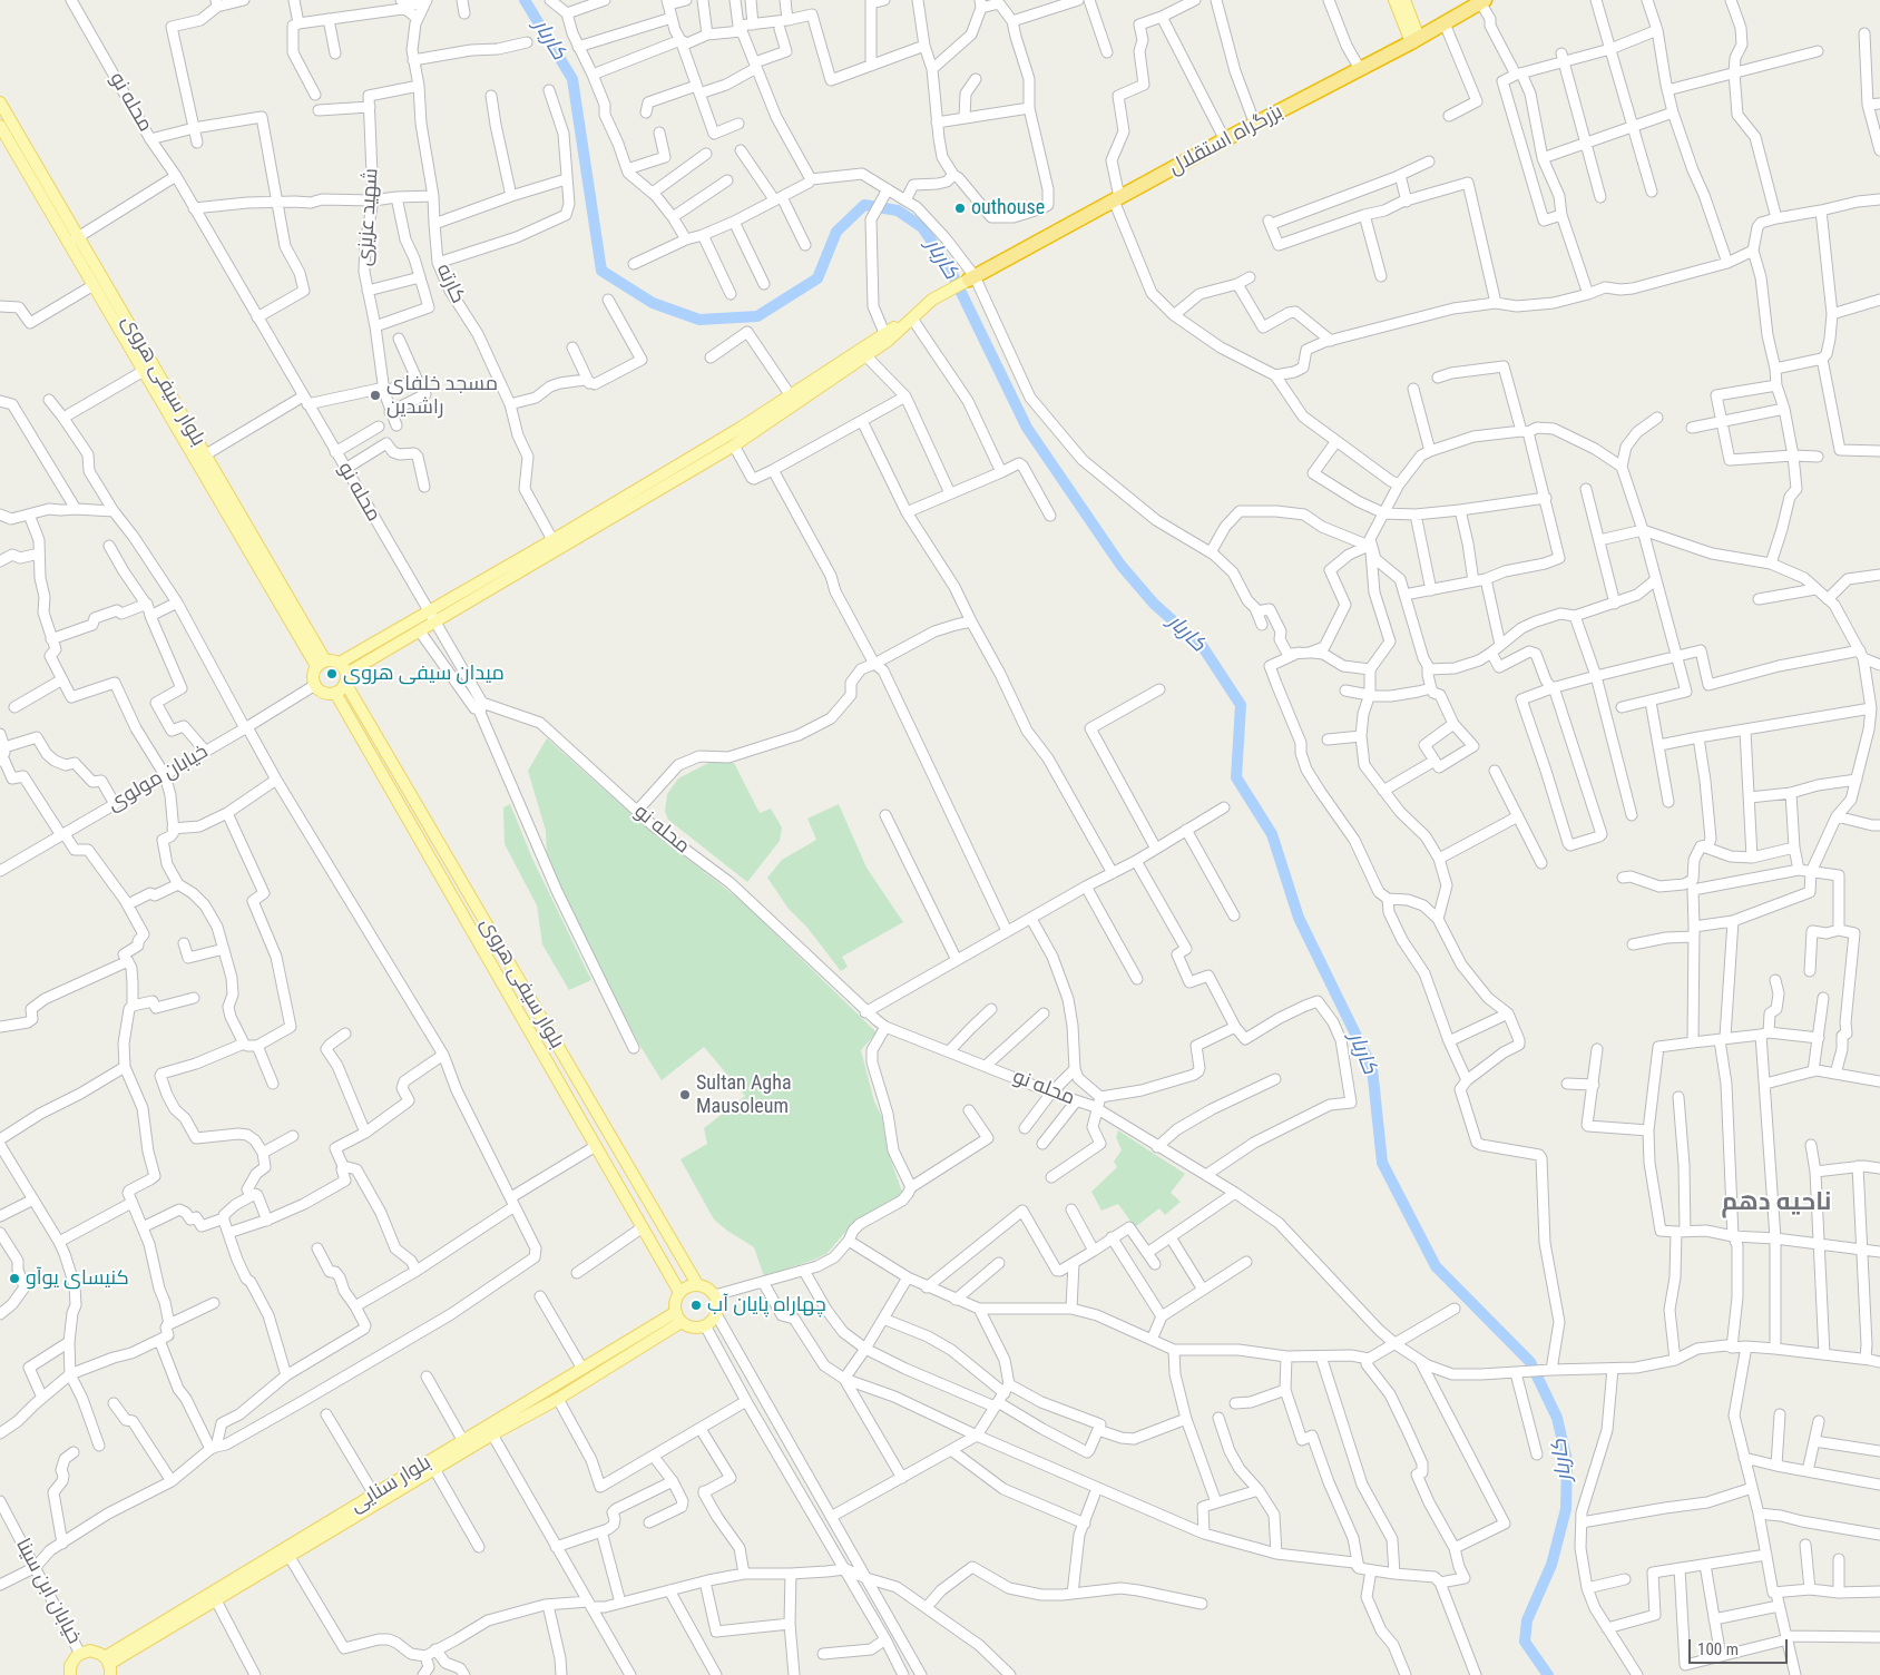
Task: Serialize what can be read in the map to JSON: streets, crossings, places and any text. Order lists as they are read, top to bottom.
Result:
{
  "streets": {
    "highway": ["بزرگراه استقلال"],
    "main road": ["بلوار سیفی هروی", "بلوار سنایی"],
    "street": [
      "محله نو",
      "شهید عزیزی",
      "کارته",
      "خیابان مولوی",
      "خیابان ابن سینا"
    ]
  },
  "crossings": [
    ["بلوار سیفی هروی", "خیابان مولوی"],
    ["بلوار سیفی هروی", "بلوار سنایی"]
  ],
  "districts": ["ناحیه دهم"],
  "water": ["کاربار"],
  "places": [
    "outhouse",
    "مسجد خلفای راشدین",
    "میدان سیفی هروی",
    "Sultan Agha Mausoleum",
    "کنیسای یوآو",
    "چهاراه پایان آب"
  ],
  "scale_bar": "100 m"
}
